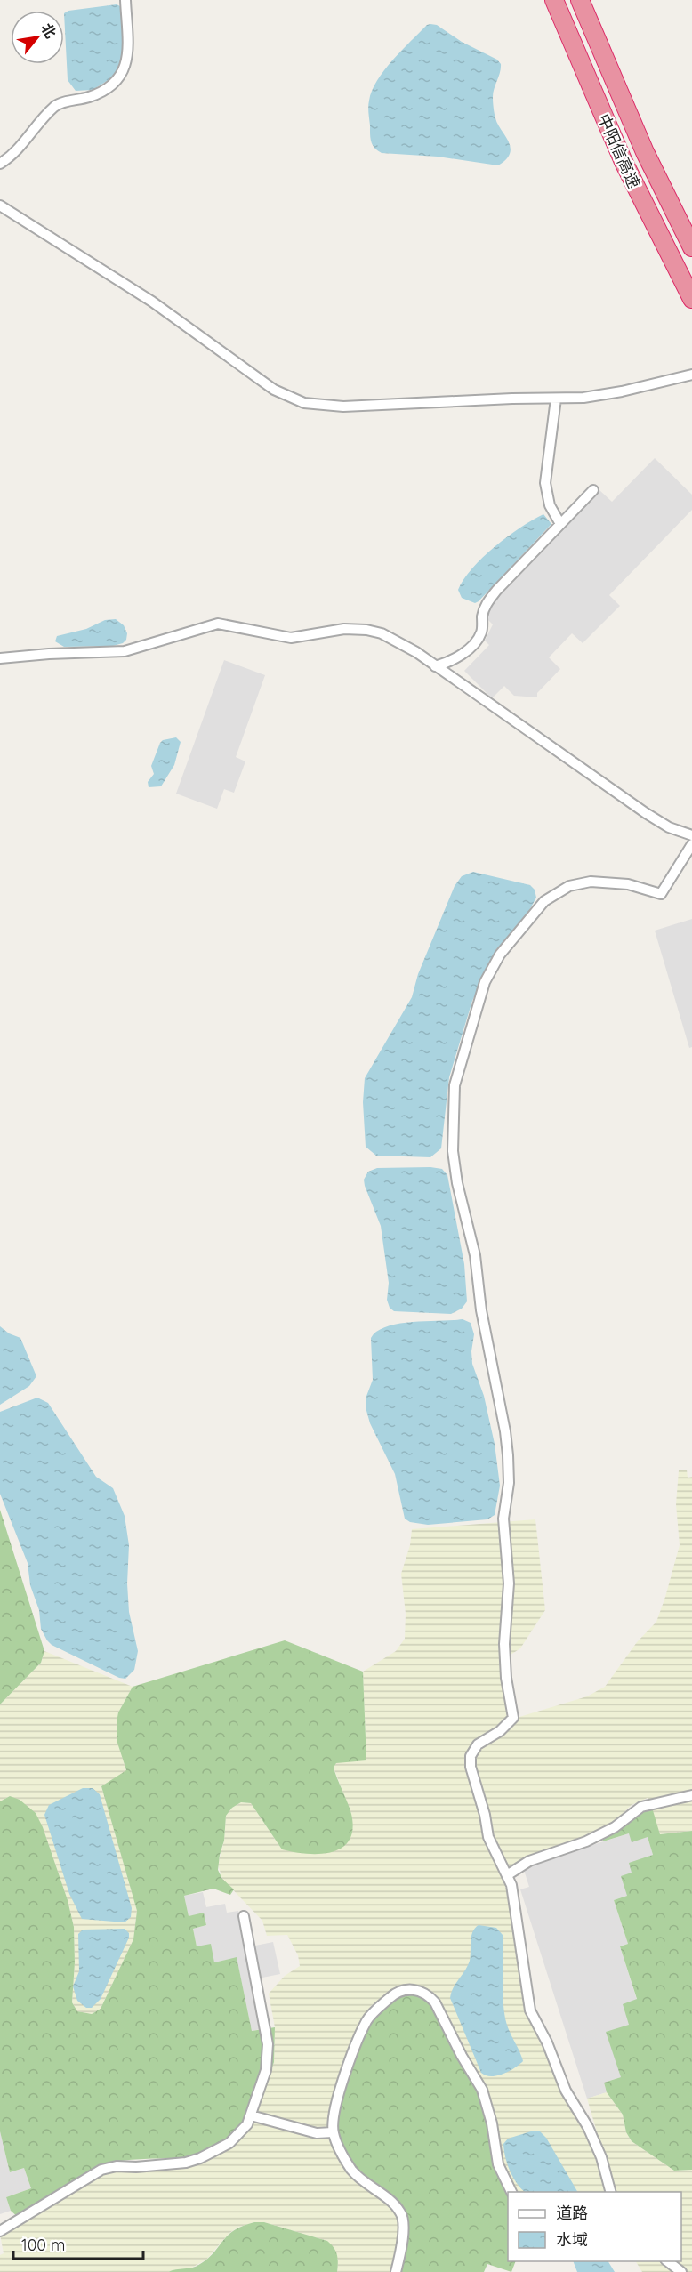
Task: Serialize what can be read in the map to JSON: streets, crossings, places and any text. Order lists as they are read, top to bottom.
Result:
{
  "streets": {
    "highway": ["中阳信高速"]
  },
  "legend": ["道路", "水域"],
  "scale_bar": "100 m",
  "north": "top right"
}
